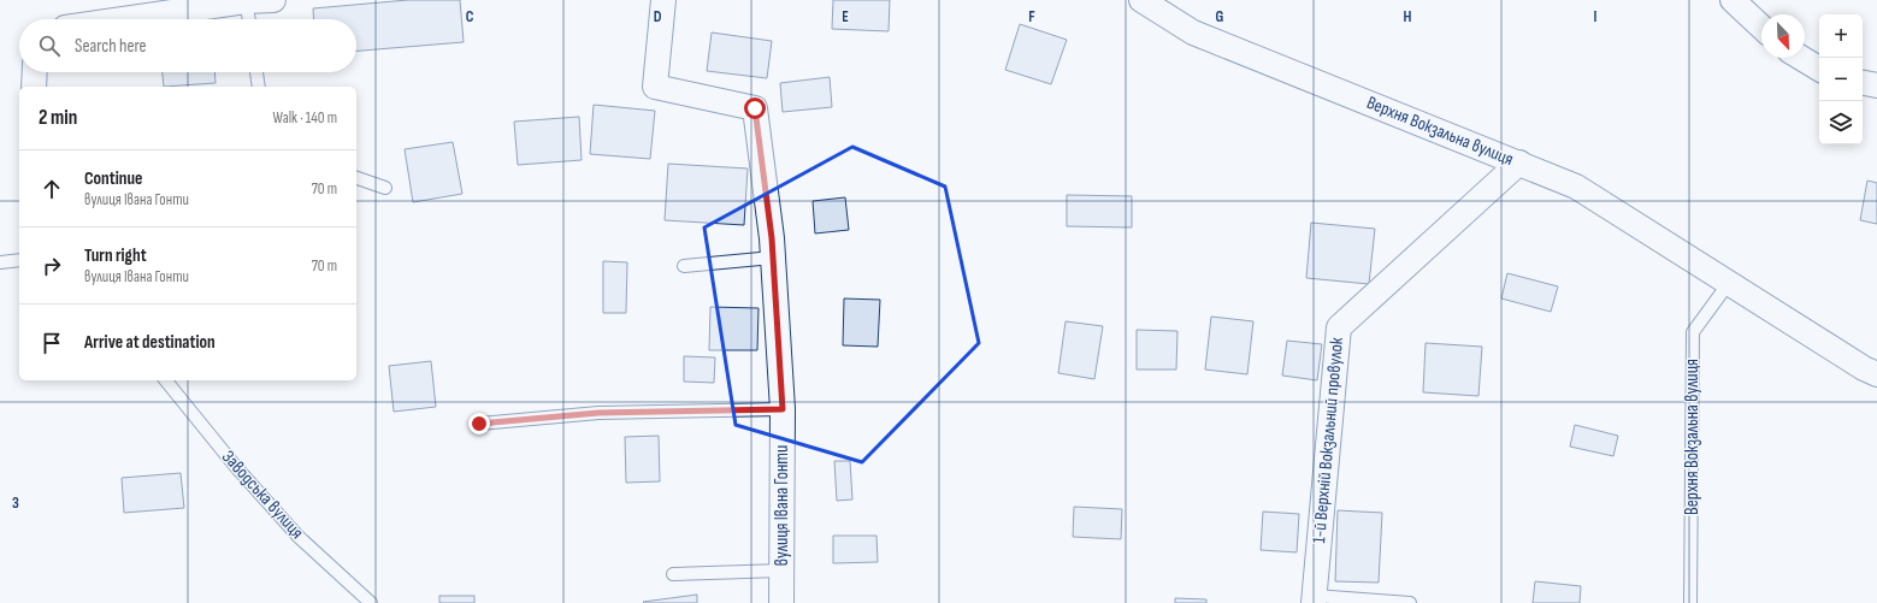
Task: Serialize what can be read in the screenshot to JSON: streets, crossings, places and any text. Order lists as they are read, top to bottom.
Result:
{
  "streets": {
    "street": ["Верхня Вокзальна вулиця", "1-й Верхній Вокзальний провулок", "вулиця Івана Гонти"],
    "lane": ["Заводська вулиця"]
  },
  "crossings": [
    ["Верхня Вокзальна вулиця", "1-й Верхній Вокзальний провулок"]
  ],
  "north": "bottom right",
  "page": {
    "map_buttons": ["+", "−"],
    "search": "Search here",
    "heading": ["2 min", "Walk · 140 m"],
    "list": [
      ["Continue", "вулиця Івана Гонти", "70 m"],
      ["Turn right", "вулиця Івана Гонти", "70 m"],
      "Arrive at destination"
    ]
  },
  "grid": {
    "columns": [
      "C",
      "D",
      "E",
      "F",
      "G",
      "H",
      "I"
    ],
    "rows": ["3"]
  }
}
